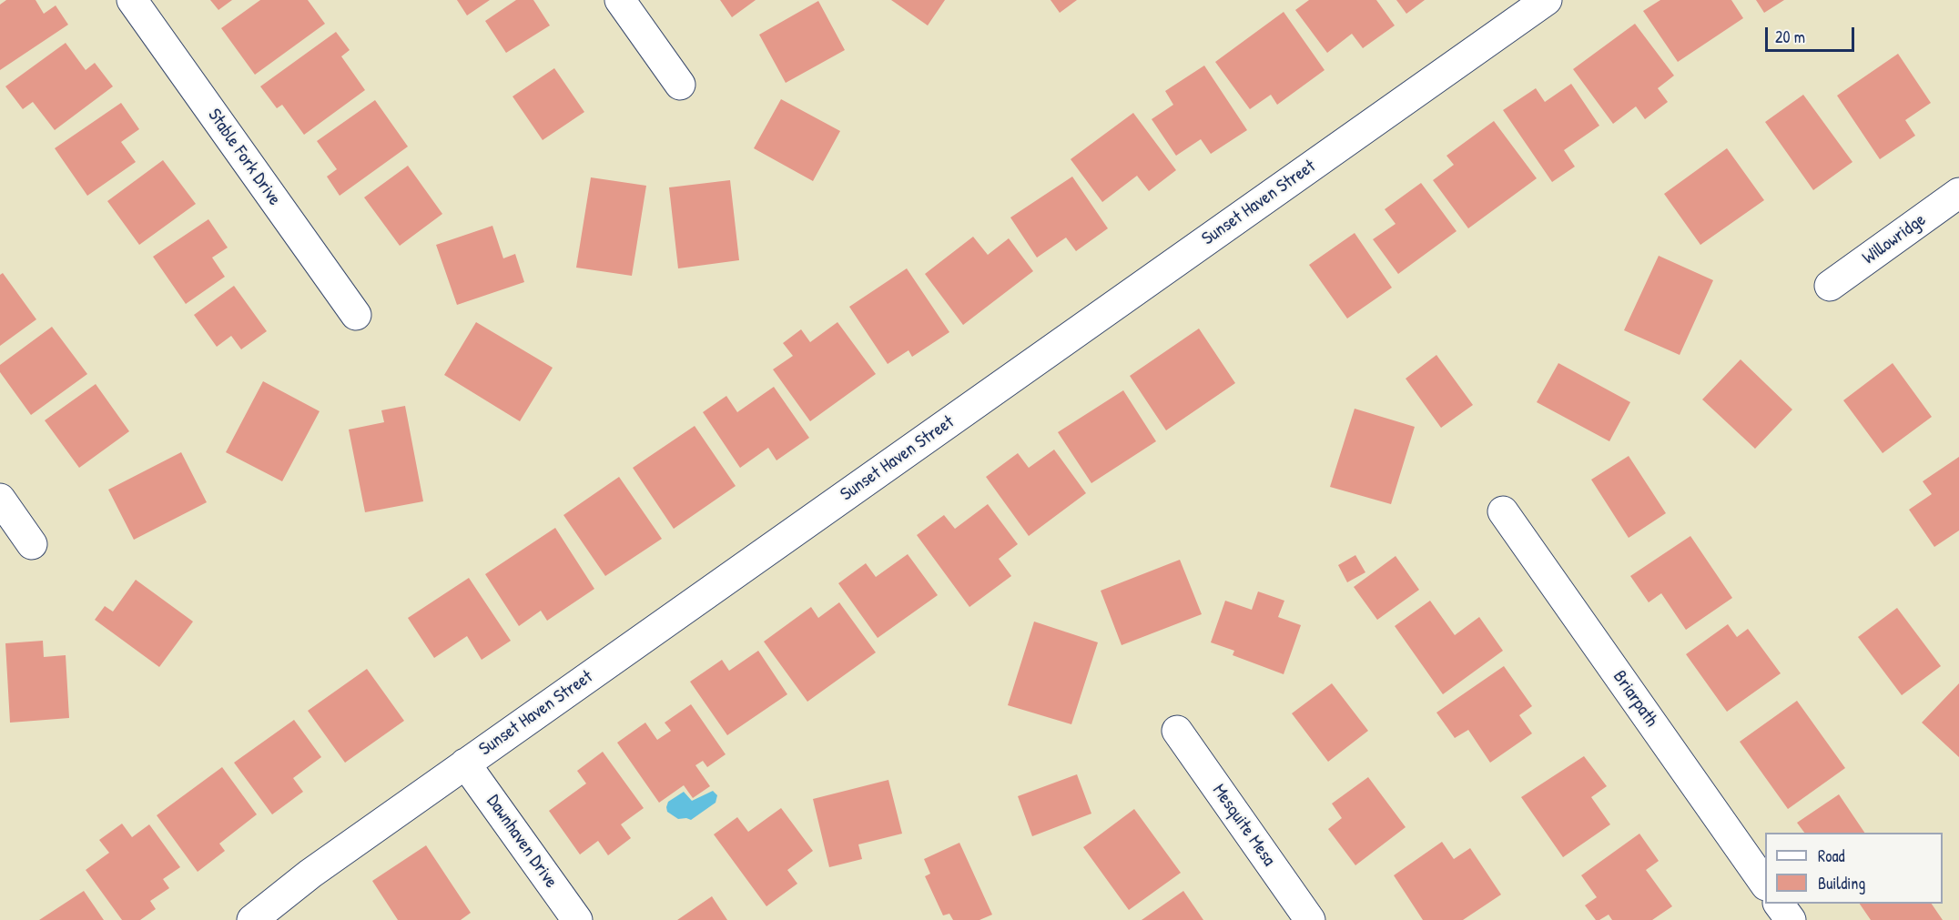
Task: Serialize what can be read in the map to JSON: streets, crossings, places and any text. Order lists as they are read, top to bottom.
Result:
{
  "streets": {
    "street": [
      "Stable Fork Drive",
      "Sunset Haven Street",
      "Willowridge",
      "Briarpath",
      "Mesquite Mesa",
      "Dawnhaven Drive"
    ]
  },
  "crossings": [
    ["Sunset Haven Street", "Dawnhaven Drive"]
  ],
  "legend": ["Road", "Building"],
  "scale_bar": "20 m"
}
